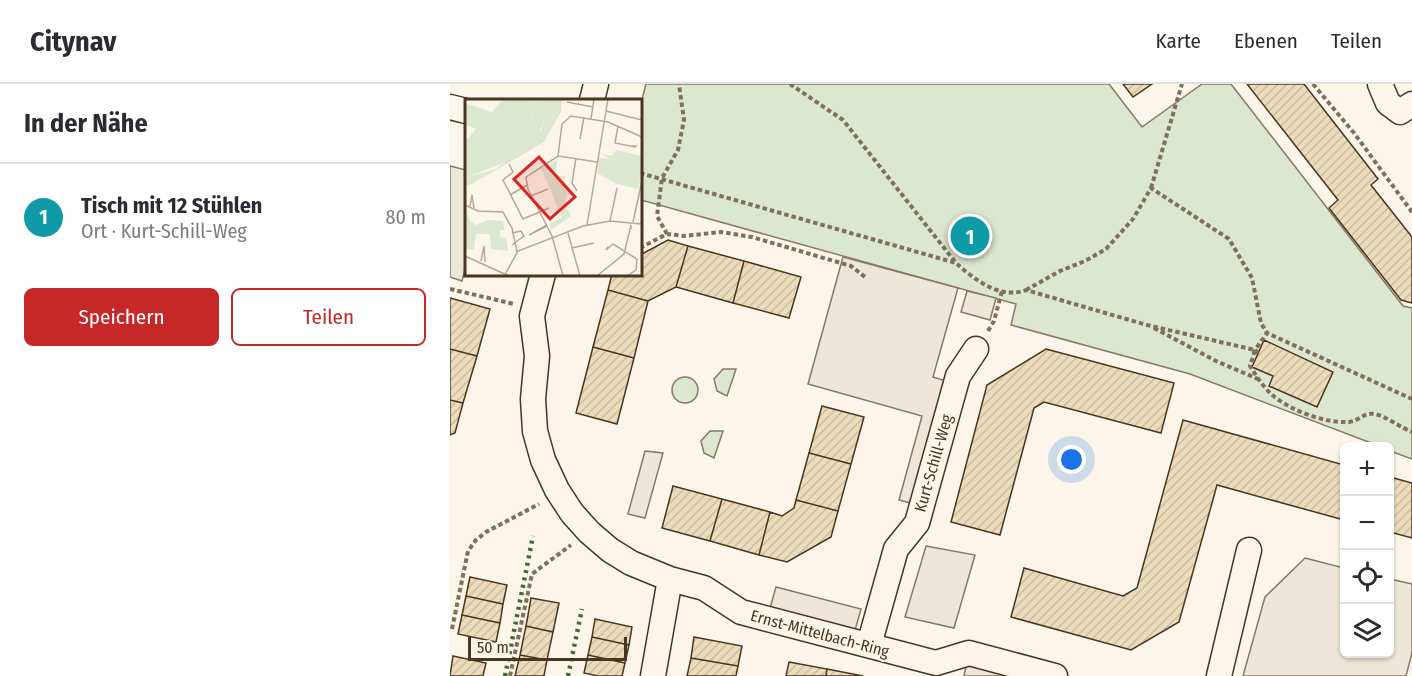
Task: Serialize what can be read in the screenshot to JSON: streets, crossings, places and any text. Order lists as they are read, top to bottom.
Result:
{
  "streets": {
    "street": ["Kurt-Schill-Weg", "Ernst-Mittelbach-Ring"]
  },
  "crossings": [
    ["Kurt-Schill-Weg", "Ernst-Mittelbach-Ring"]
  ],
  "scale_bar": "50 m",
  "page": {
    "header": "Citynav",
    "nav": ["Karte", "Ebenen", "Teilen"],
    "heading": "In der Nähe",
    "list": [
      {
        "mark": "1",
        "name": "Tisch mit 12 Stühlen",
        "note": "Ort · Kurt-Schill-Weg",
        "value": "80 m"
      }
    ],
    "pins": "1",
    "buttons": ["Speichern", "Teilen"],
    "map_buttons": ["+", "−"],
    "scale": "50 m"
  }
}
